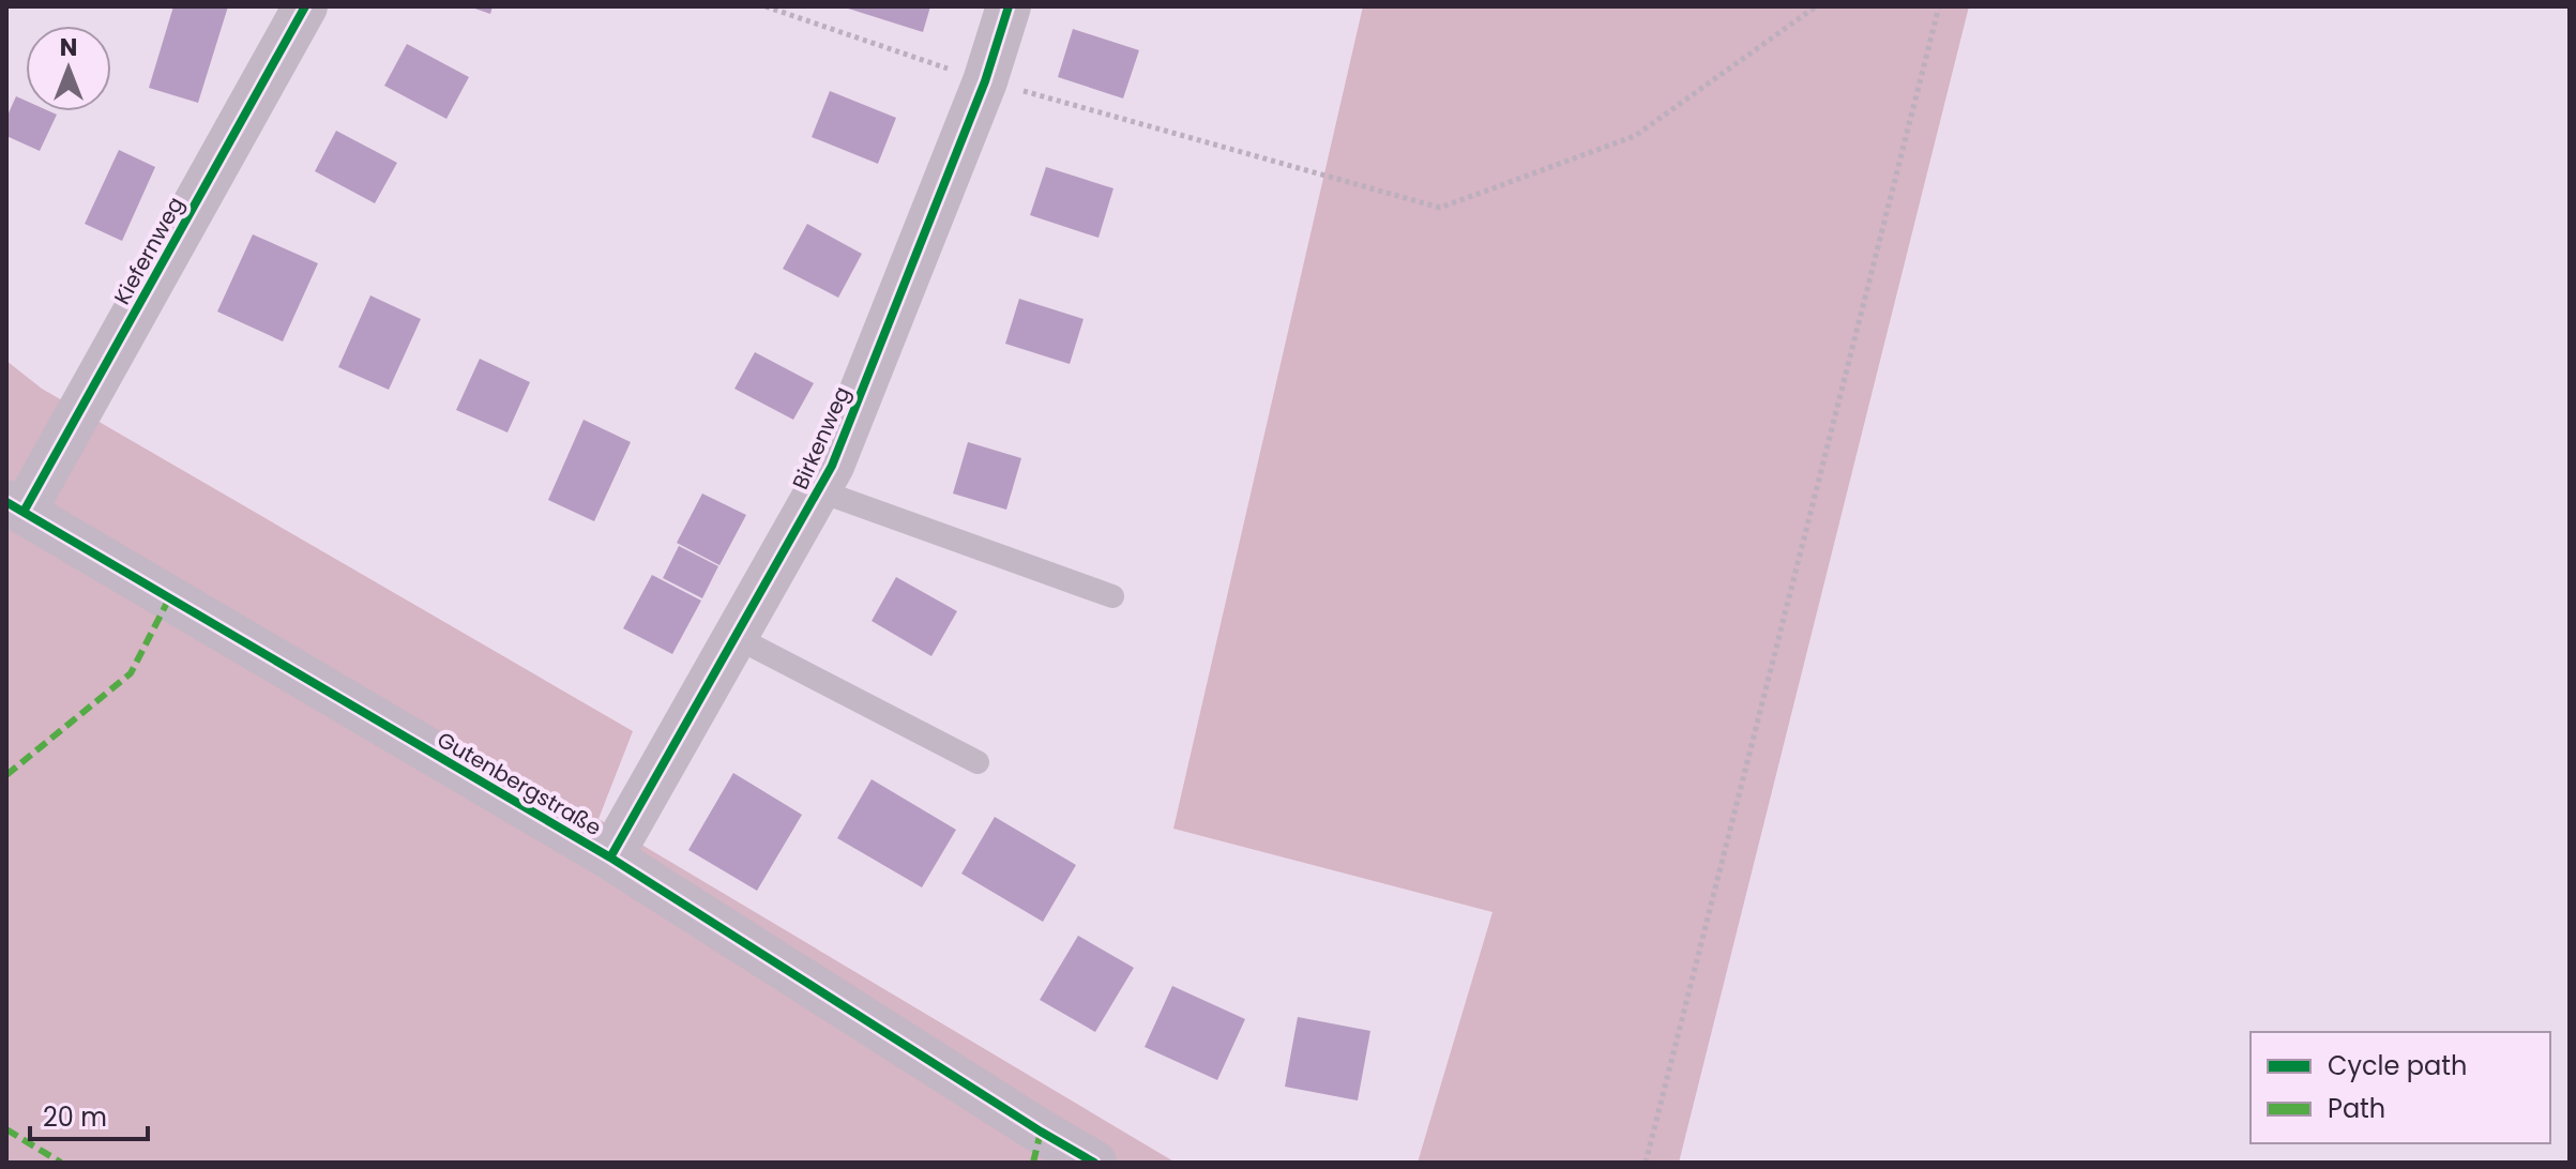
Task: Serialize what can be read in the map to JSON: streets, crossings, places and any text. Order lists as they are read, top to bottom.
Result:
{
  "streets": {
    "street": ["Kiefernweg", "Birkenweg", "Gutenbergstraße"]
  },
  "crossings": [
    ["Kiefernweg", "Gutenbergstraße"],
    ["Birkenweg", "Gutenbergstraße"]
  ],
  "legend": ["Cycle path", "Path"],
  "scale_bar": "20 m",
  "north": "top"
}
